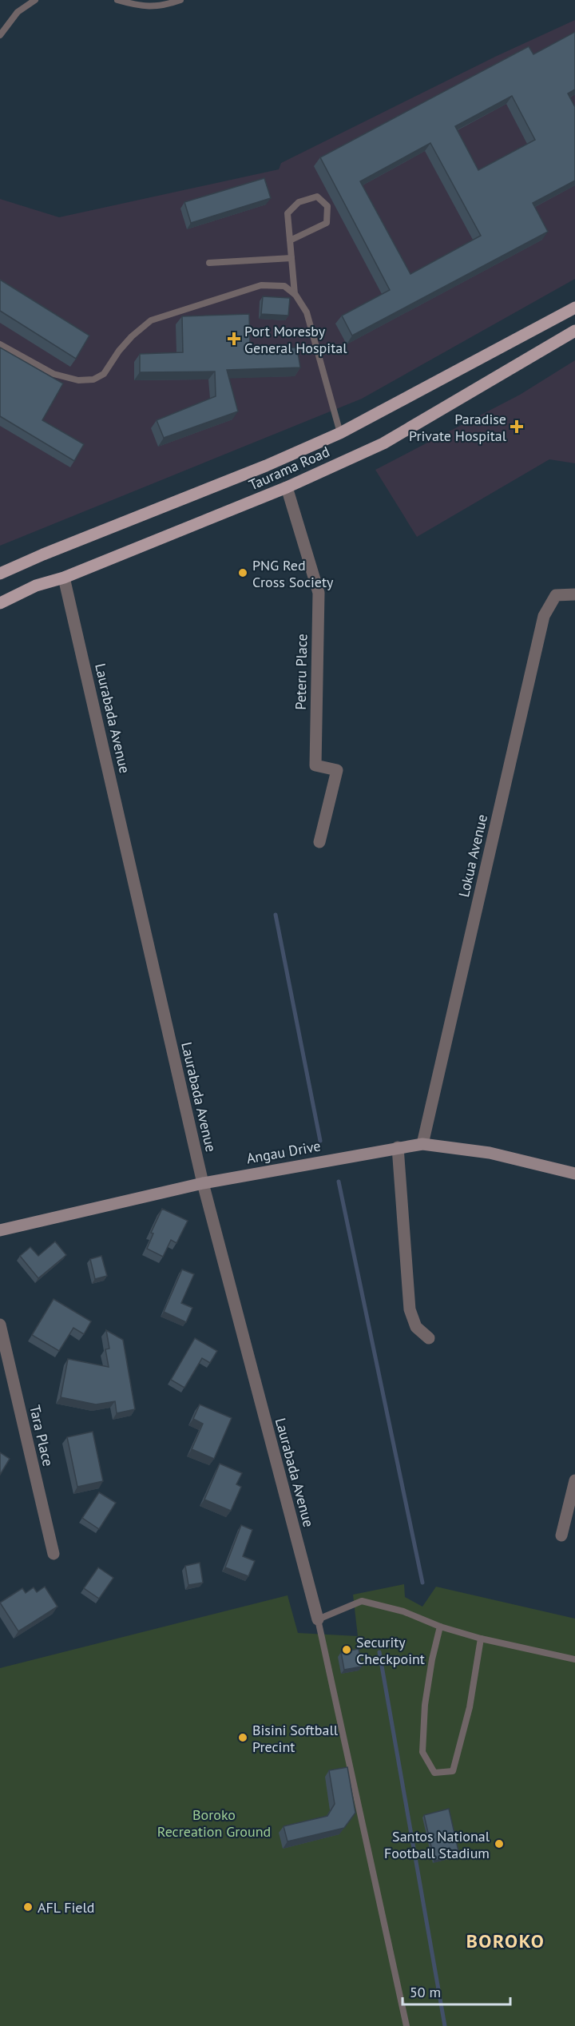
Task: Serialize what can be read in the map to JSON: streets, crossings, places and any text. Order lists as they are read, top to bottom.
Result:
{
  "streets": {
    "main road": ["Taurama Road"],
    "street": [
      "Peteru Place",
      "Laurabada Avenue",
      "Lokua Avenue",
      "Angau Drive",
      "Tara Place"
    ]
  },
  "crossings": [
    ["Taurama Road", "Peteru Place"],
    ["Taurama Road", "Laurabada Avenue"],
    ["Laurabada Avenue", "Angau Drive"],
    ["Lokua Avenue", "Angau Drive"]
  ],
  "districts": ["BOROKO"],
  "parks": ["Boroko Recreation Ground"],
  "places": {
    "health": ["Port Moresby General Hospital", "Paradise Private Hospital"],
    "other": [
      "PNG Red Cross Society",
      "Security Checkpoint",
      "Bisini Softball Precint",
      "Santos National Football Stadium",
      "AFL Field"
    ]
  },
  "scale_bar": "50 m"
}
